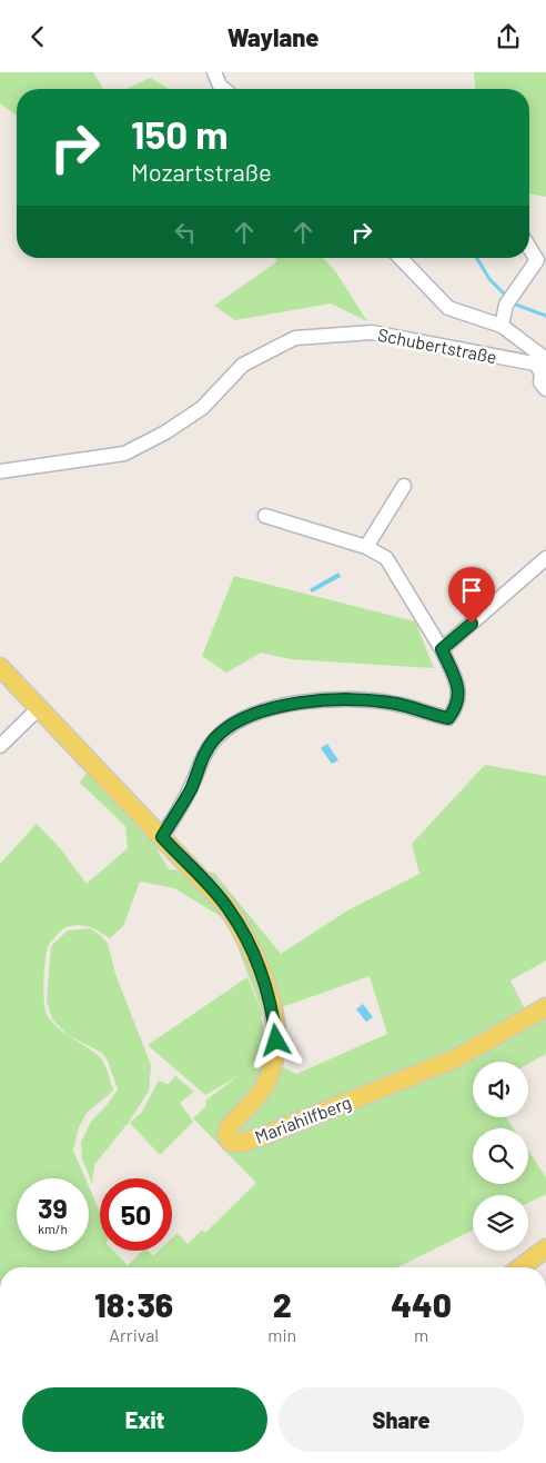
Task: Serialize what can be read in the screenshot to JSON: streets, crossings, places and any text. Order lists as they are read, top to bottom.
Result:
{
  "streets": {
    "main road": ["Mariahilfberg"],
    "street": ["Schubertstraße"]
  },
  "page": {
    "header": "Waylane",
    "turn": ["150 m", "Mozartstraße"],
    "speed": "39 km/h",
    "limit": "50",
    "eta": [
      "18:36",
      "Arrival",
      "2",
      "min",
      "440",
      "m"
    ],
    "buttons": ["Exit", "Share"]
  }
}
